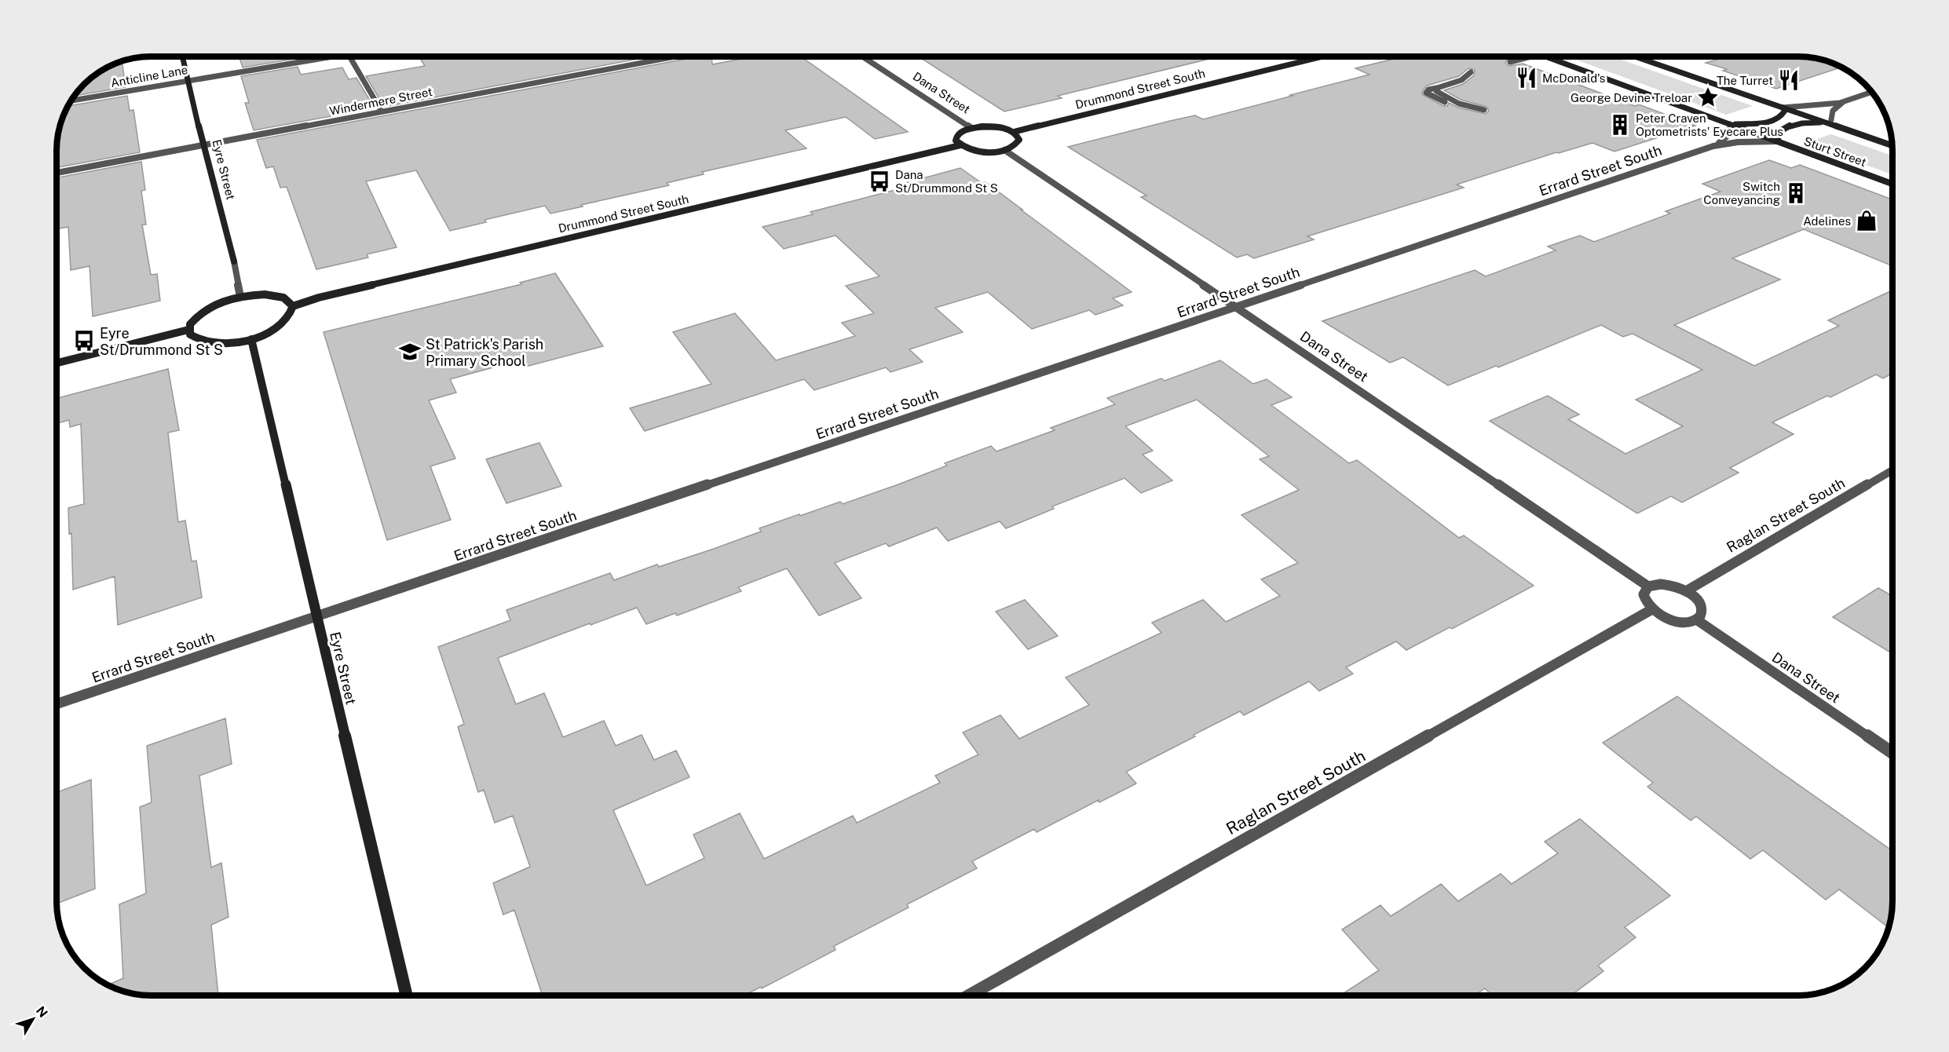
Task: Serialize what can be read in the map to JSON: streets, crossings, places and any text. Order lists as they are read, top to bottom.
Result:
{
  "streets": {
    "main road": ["Drummond Street South", "Sturt Street", "Eyre Street"],
    "street": [
      "Anticline Lane",
      "Dana Street",
      "Windermere Street",
      "Errard Street South",
      "Raglan Street South"
    ]
  },
  "crossings": [
    ["Anticline Lane", "Eyre Street"],
    ["Dana Street", "Errard Street South"],
    ["Windermere Street", "Eyre Street"],
    ["Sturt Street", "Errard Street South"],
    ["Eyre Street", "Errard Street South"]
  ],
  "places": {
    "restaurant": ["McDonald's", "The Turret"],
    "place": ["George Devine Treloar"],
    "building": ["Peter Craven Optometrists' Eyecare Plus", "Switch Conveyancing"],
    "bus stop": ["Dana St/Drummond St S", "Eyre St/Drummond St S"],
    "shop": ["Adelines"],
    "school or university": ["St Patrick's Parish Primary School"]
  },
  "north": "top right"
}
